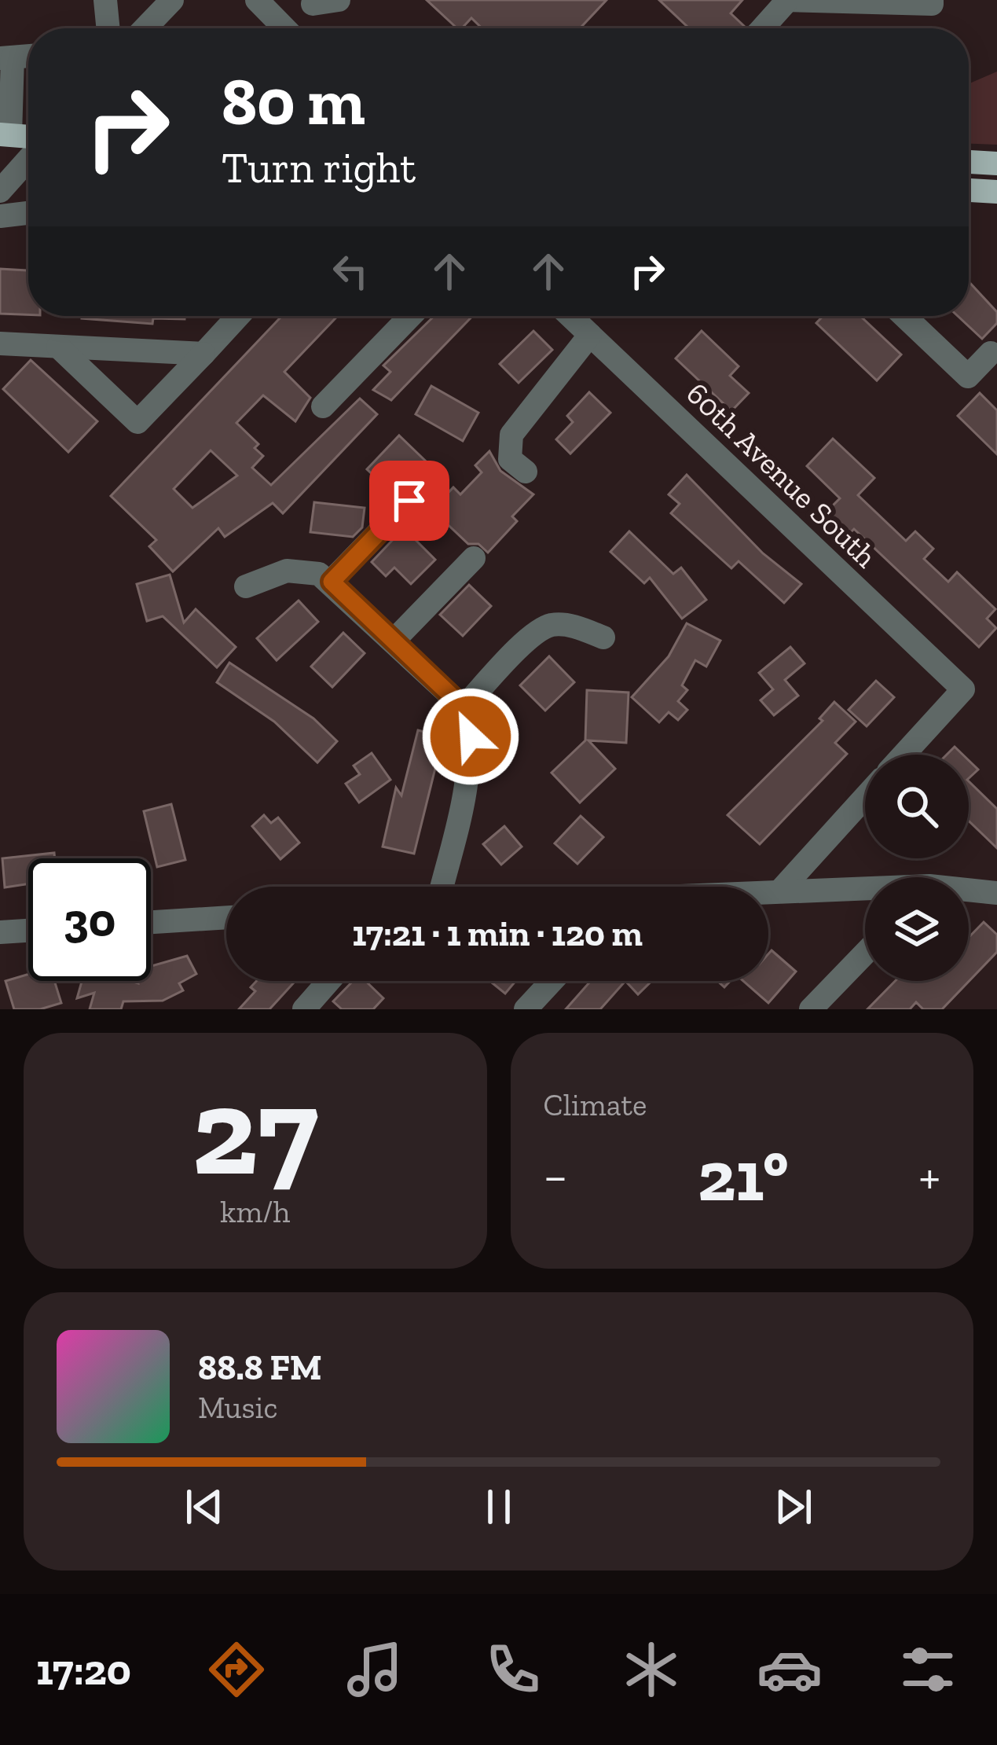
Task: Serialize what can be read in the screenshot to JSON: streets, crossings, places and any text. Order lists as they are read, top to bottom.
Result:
{
  "streets": {
    "street": ["60th Avenue South"]
  },
  "page": {
    "turn": ["80 m", "Turn right"],
    "limit": "30",
    "trip": "17:21 · 1 min · 120 m",
    "tile": [
      ["27", "km/h"],
      "Climate"
    ],
    "heat": ["−", "21°", "+"],
    "song": ["88.8 FM", "Music"],
    "tabs": "17:20"
  }
}
